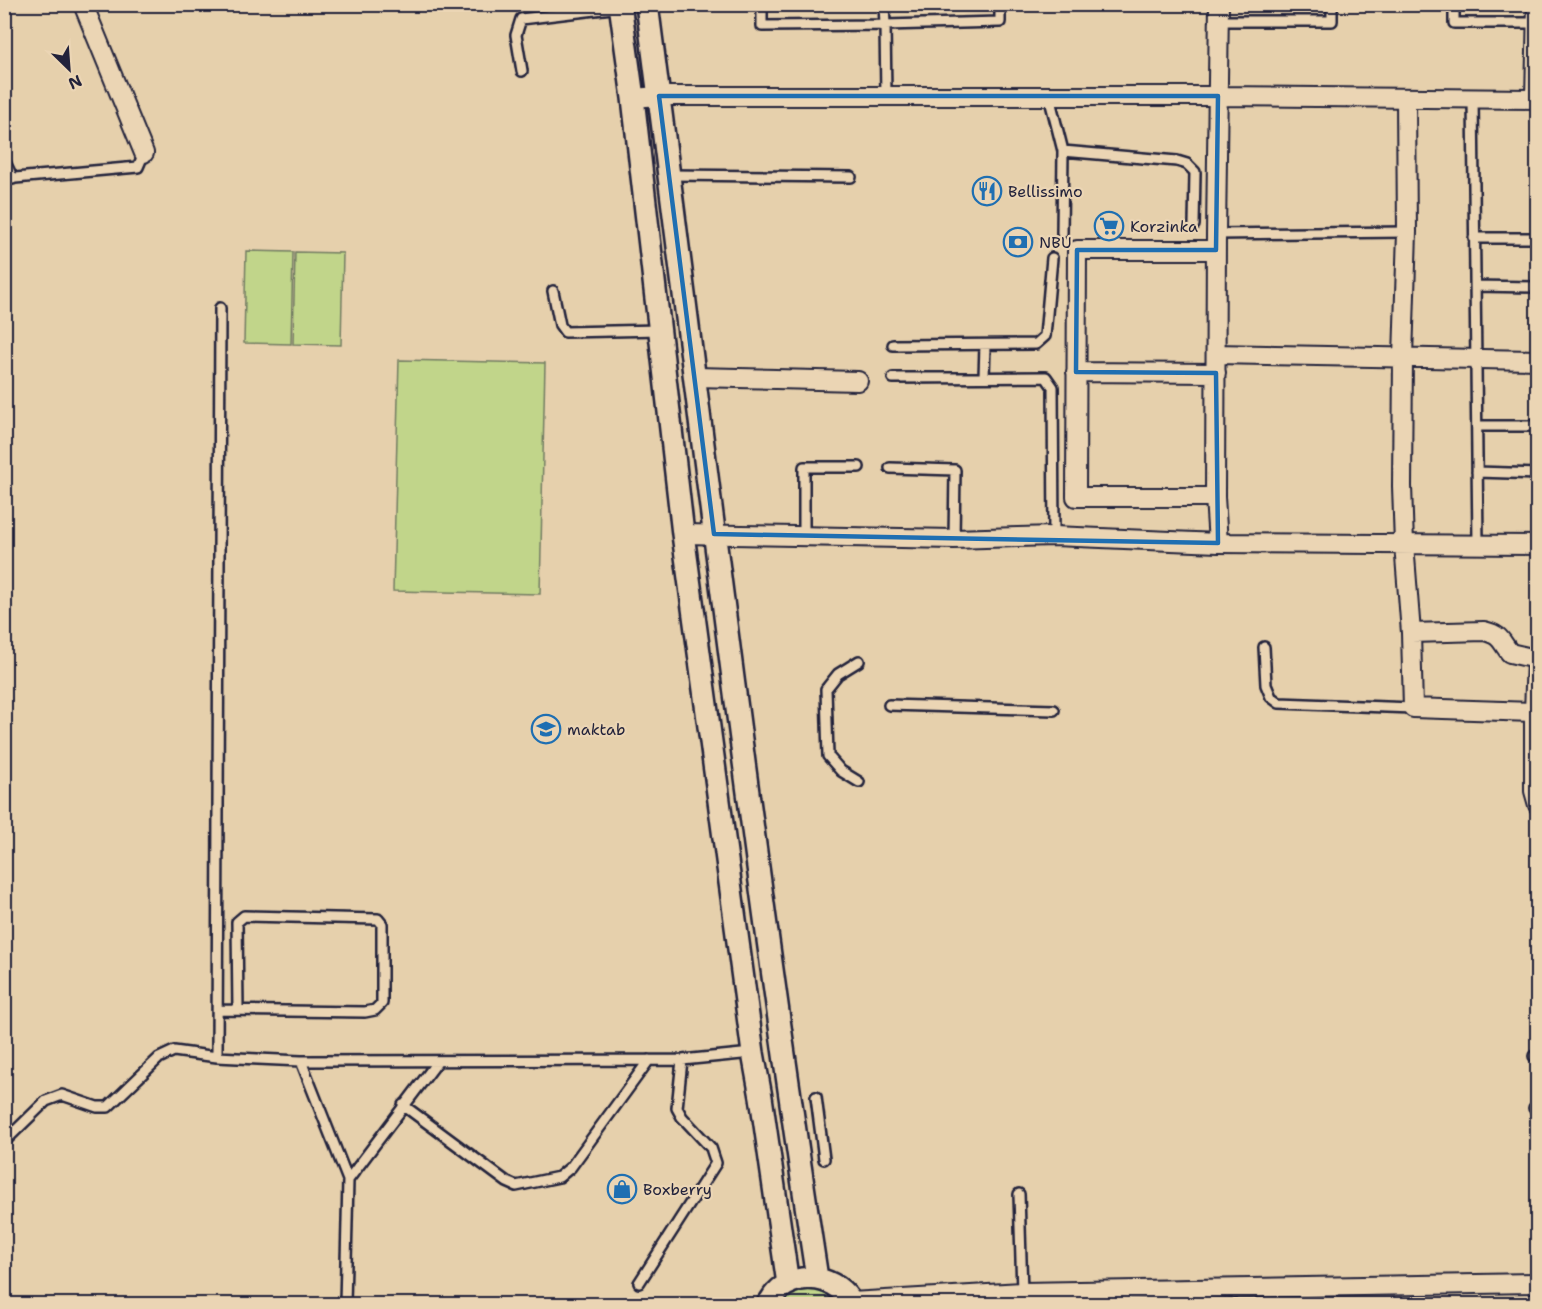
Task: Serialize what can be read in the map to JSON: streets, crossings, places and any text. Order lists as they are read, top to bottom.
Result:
{
  "places": {
    "restaurant": ["Bellissimo"],
    "supermarket": ["Korzinka"],
    "bank": ["NBU"],
    "school or university": ["maktab"],
    "shop": ["Boxberry"]
  },
  "north": "bottom right"
}
